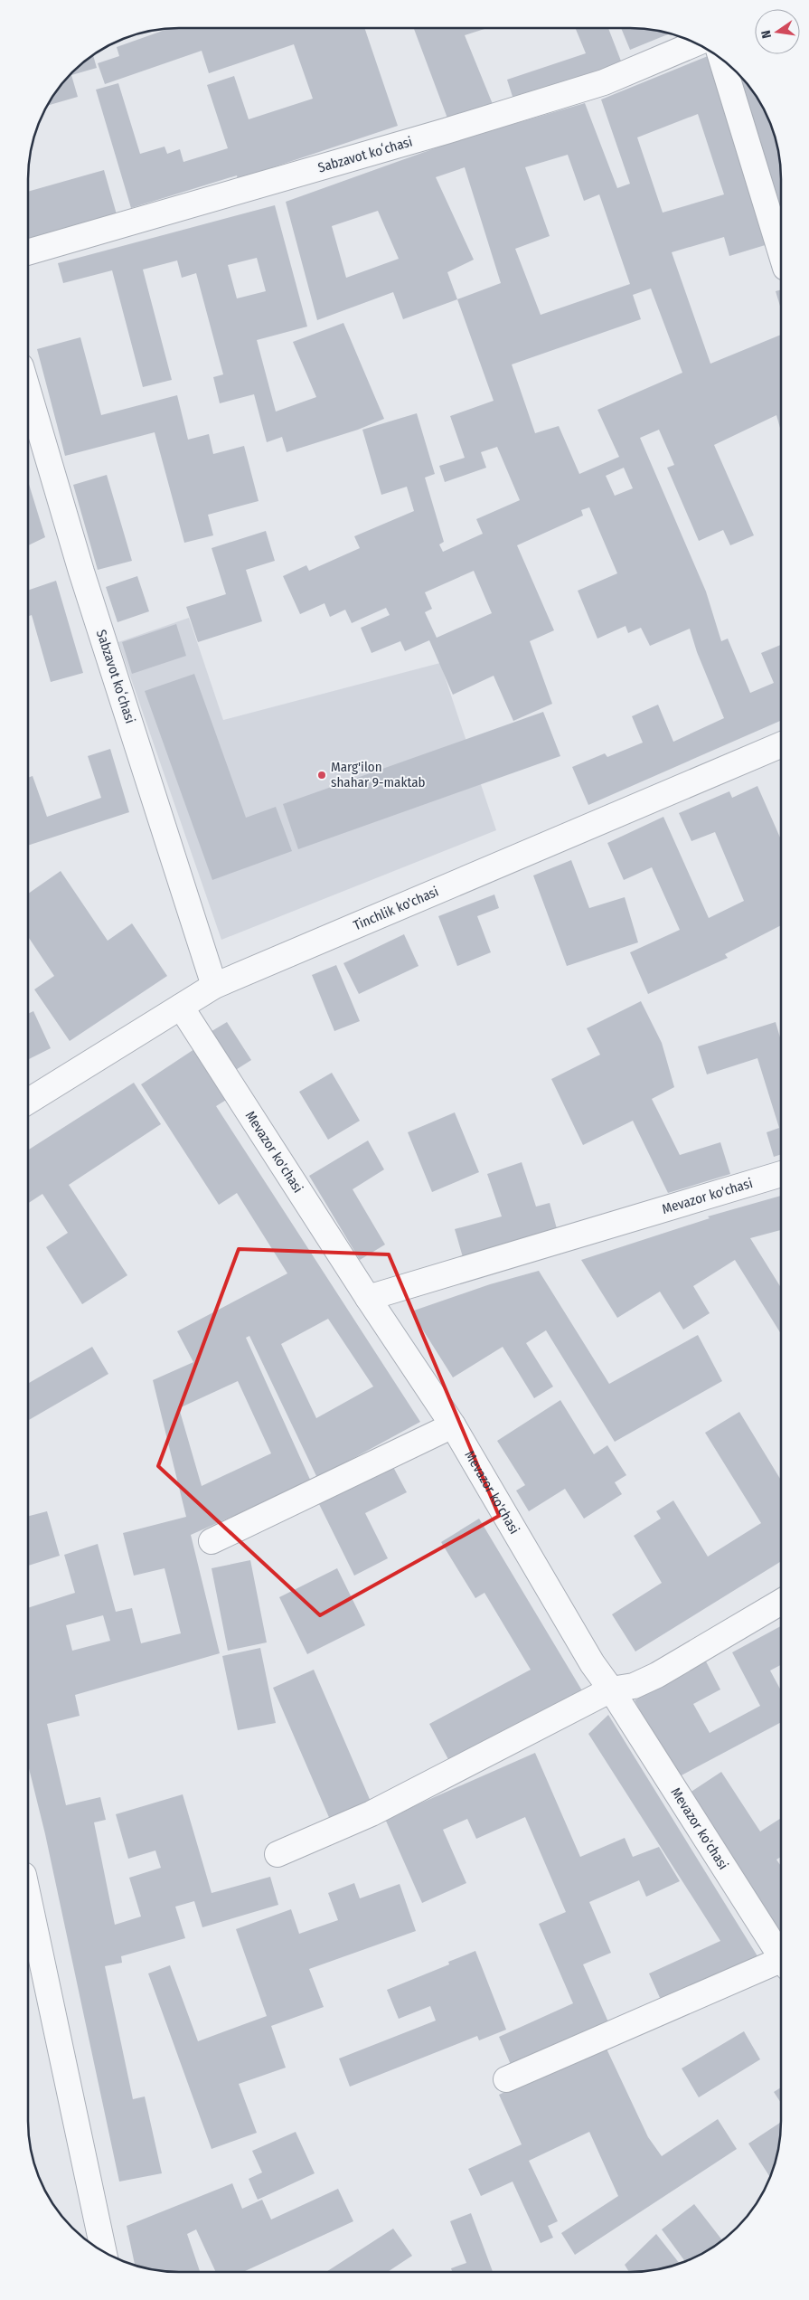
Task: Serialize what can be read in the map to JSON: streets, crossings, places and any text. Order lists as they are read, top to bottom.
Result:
{
  "streets": {
    "street": ["Sabzavot koʻchasi", "Tinchlik ko'chasi", "Mevazor ko'chasi"]
  },
  "crossings": [
    ["Sabzavot koʻchasi", "Tinchlik ko'chasi"],
    ["Tinchlik ko'chasi", "Mevazor ko'chasi"]
  ],
  "places": ["Marg'ilon shahar 9-maktab"],
  "north": "left"
}
